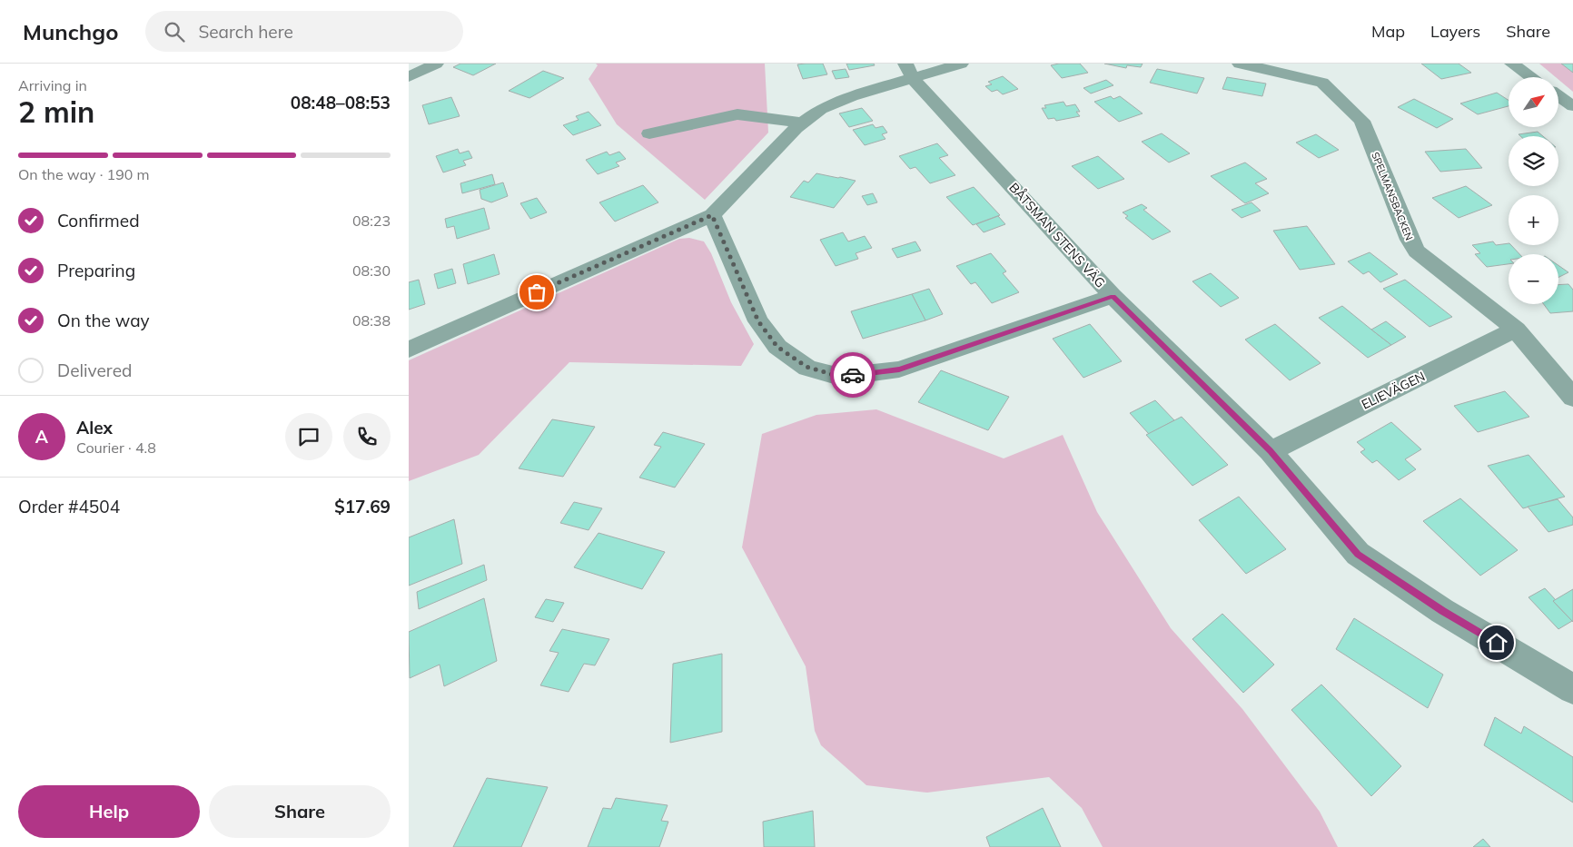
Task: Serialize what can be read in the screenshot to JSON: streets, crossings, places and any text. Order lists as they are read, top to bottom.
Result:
{
  "streets": {
    "street": ["SPELMANSBACKEN", "BÅTSMAN STENS VÄG", "ELIEVÄGEN"]
  },
  "crossings": [
    ["SPELMANSBACKEN", "ELIEVÄGEN"],
    ["BÅTSMAN STENS VÄG", "ELIEVÄGEN"]
  ],
  "north": "top right",
  "page": {
    "header": "Munchgo",
    "search": "Search here",
    "nav": ["Map", "Layers", "Share"],
    "heading": ["2 min", "Arriving in", "08:48–08:53"],
    "panel": [
      "Alex",
      "Courier · 4.8",
      "Order #4504",
      "$17.69"
    ],
    "map_buttons": ["+", "−"],
    "bar": "On the way · 190 m",
    "list": [
      ["Confirmed", "08:23"],
      ["Preparing", "08:30"],
      ["On the way", "08:38"],
      "Delivered"
    ],
    "round": "A",
    "buttons": ["Help", "Share"]
  }
}
